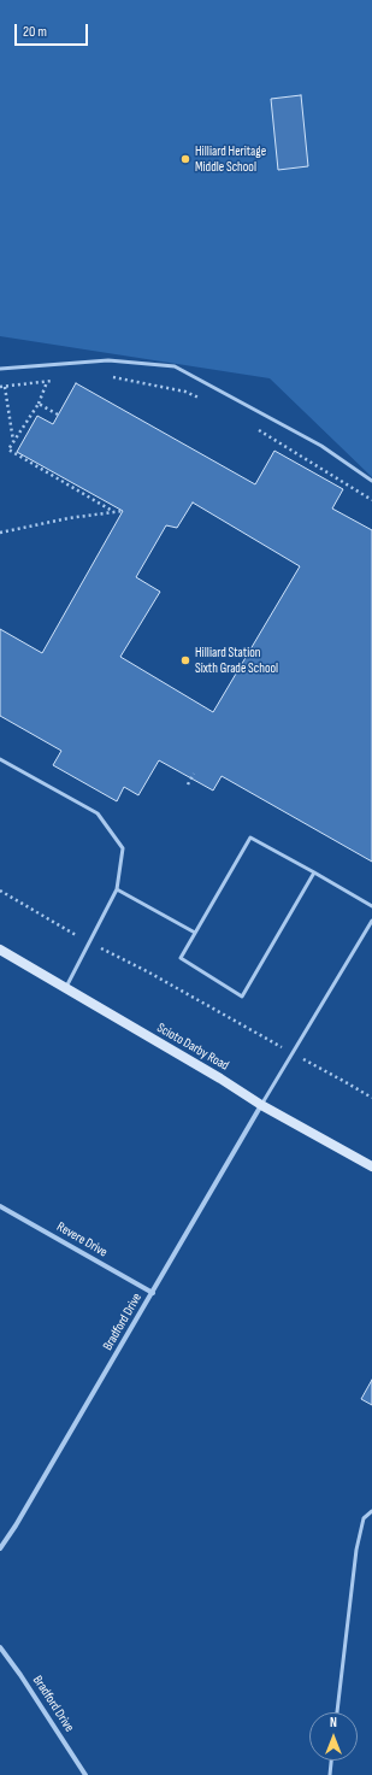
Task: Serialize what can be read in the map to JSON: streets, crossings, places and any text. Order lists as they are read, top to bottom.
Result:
{
  "streets": {
    "main road": ["Scioto Darby Road"],
    "street": ["Revere Drive", "Bradford Drive"]
  },
  "crossings": [
    ["Scioto Darby Road", "Bradford Drive"],
    ["Revere Drive", "Bradford Drive"]
  ],
  "places": ["Hilliard Heritage Middle School", "Hilliard Station Sixth Grade School"],
  "scale_bar": "20 m",
  "north": "top"
}
